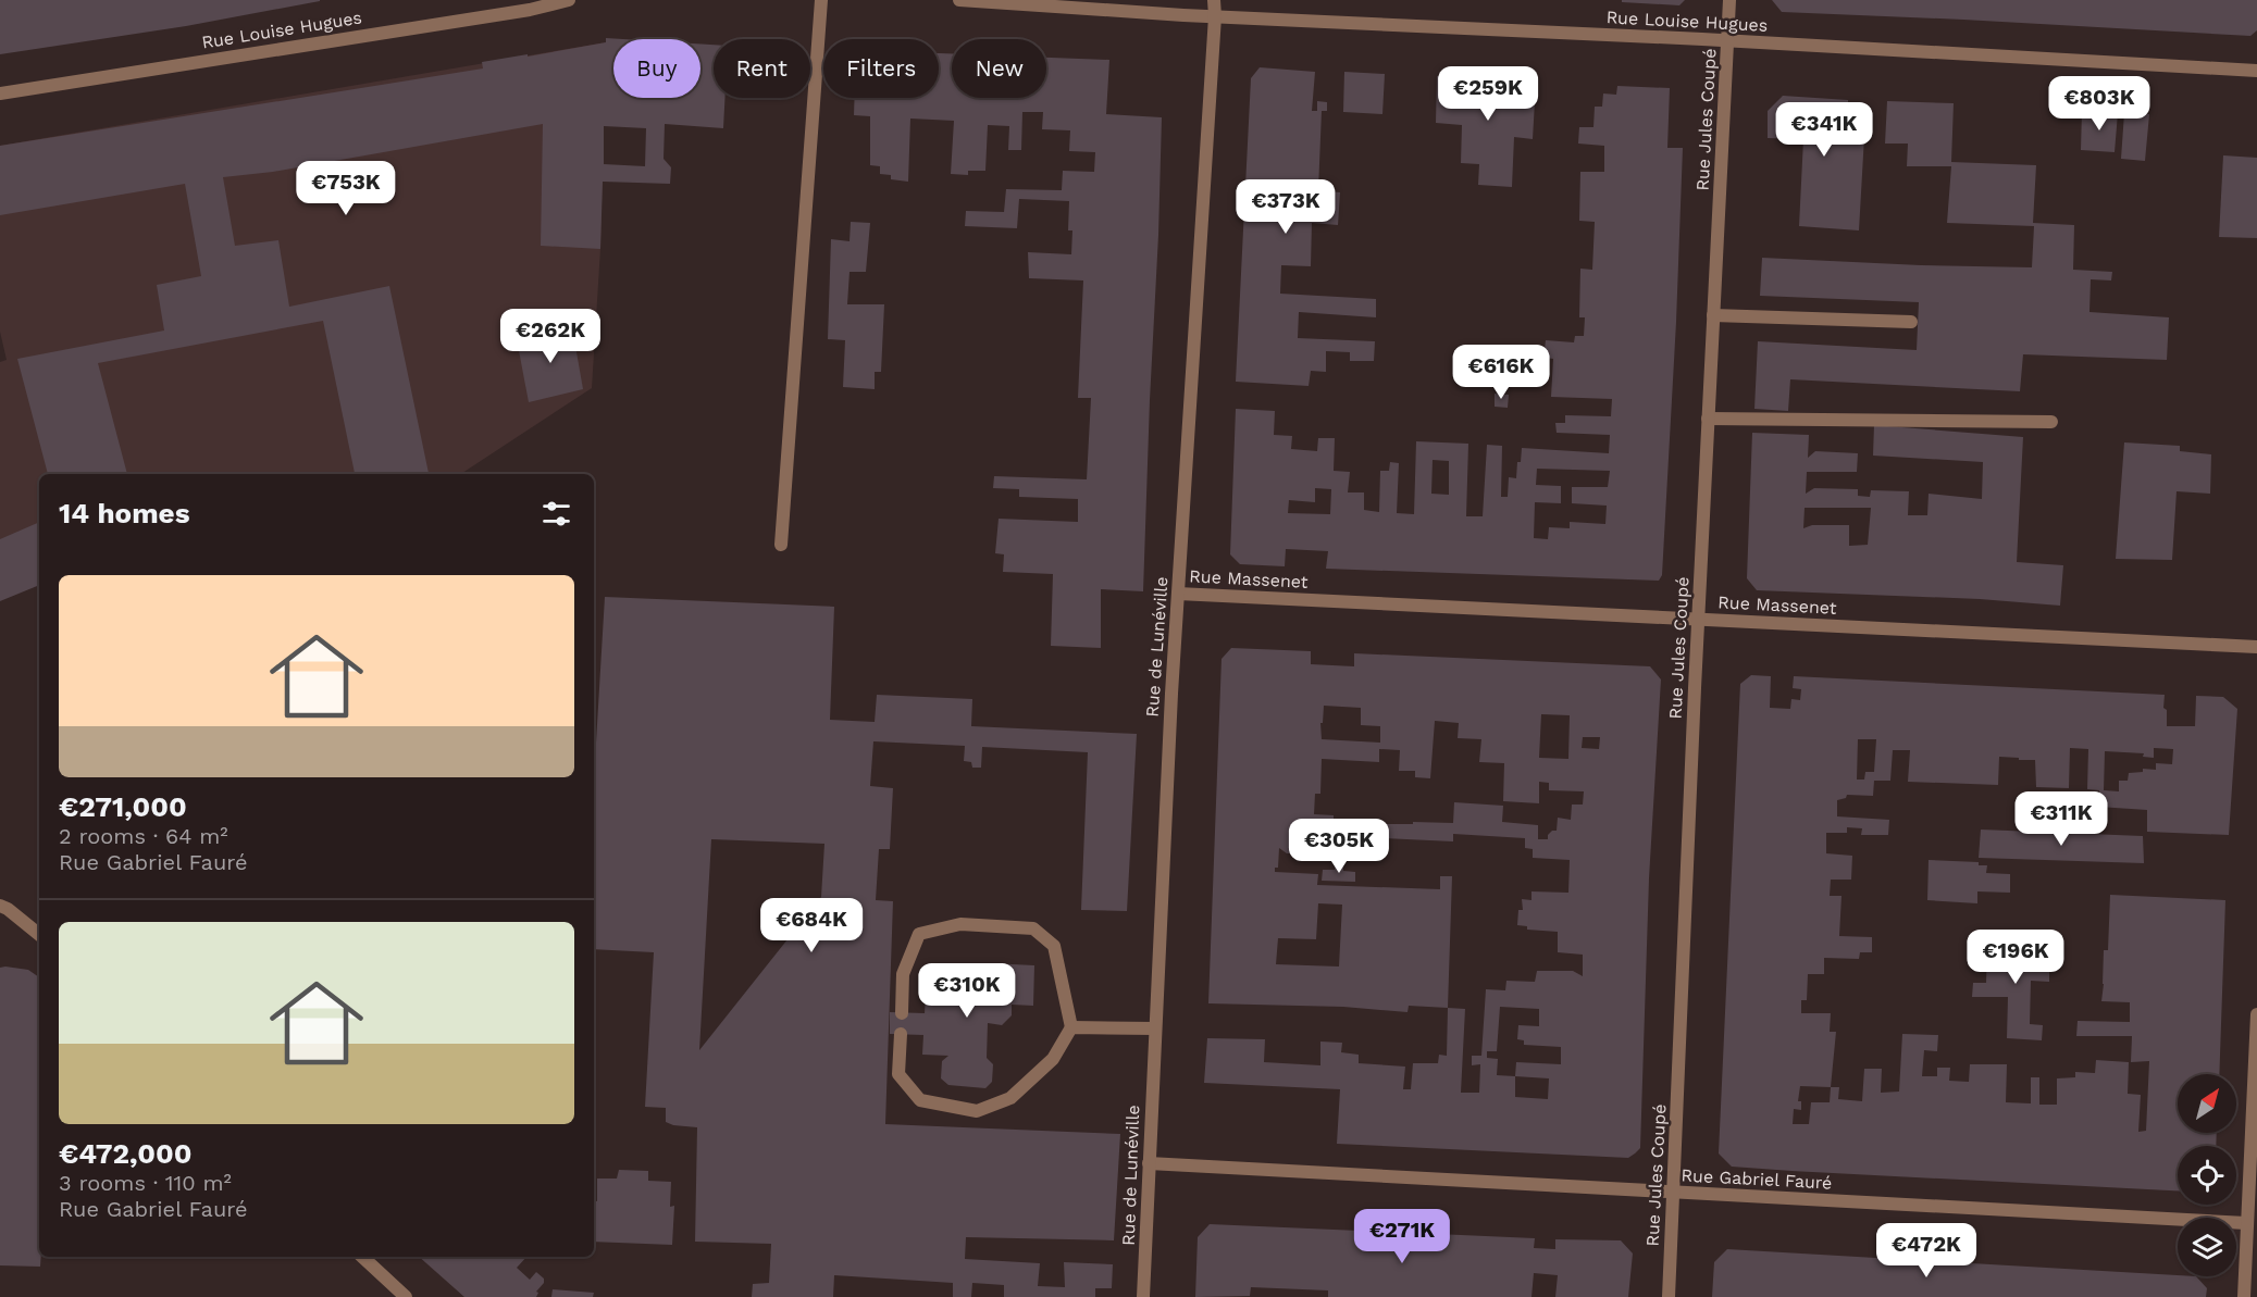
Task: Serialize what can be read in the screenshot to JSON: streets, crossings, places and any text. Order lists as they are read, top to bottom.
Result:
{
  "streets": {
    "street": [
      "Rue Louise Hugues",
      "Rue Jules Coupé",
      "Rue Massenet",
      "Rue de Lunéville",
      "Rue Gabriel Fauré"
    ]
  },
  "crossings": [
    ["Rue Louise Hugues", "Rue Jules Coupé"],
    ["Rue Louise Hugues", "Rue de Lunéville"],
    ["Rue Jules Coupé", "Rue Massenet"],
    ["Rue Jules Coupé", "Rue Gabriel Fauré"],
    ["Rue Massenet", "Rue de Lunéville"],
    ["Rue de Lunéville", "Rue Gabriel Fauré"]
  ],
  "north": "top right",
  "page": {
    "chip": [
      "Buy",
      "Rent",
      "Filters",
      "New"
    ],
    "price": [
      "€259K",
      "€803K",
      "€341K",
      "€753K",
      "€373K",
      "€262K",
      "€616K",
      "€311K",
      "€305K",
      "€684K",
      "€196K",
      "€310K",
      "€271K",
      "€472K"
    ],
    "heading": "14 homes",
    "list": [
      {
        "name": "€271,000",
        "note": "2 rooms · 64 m² · Rue Gabriel Fauré"
      },
      {
        "name": "€472,000",
        "note": "3 rooms · 110 m² · Rue Gabriel Fauré"
      }
    ]
  }
}
